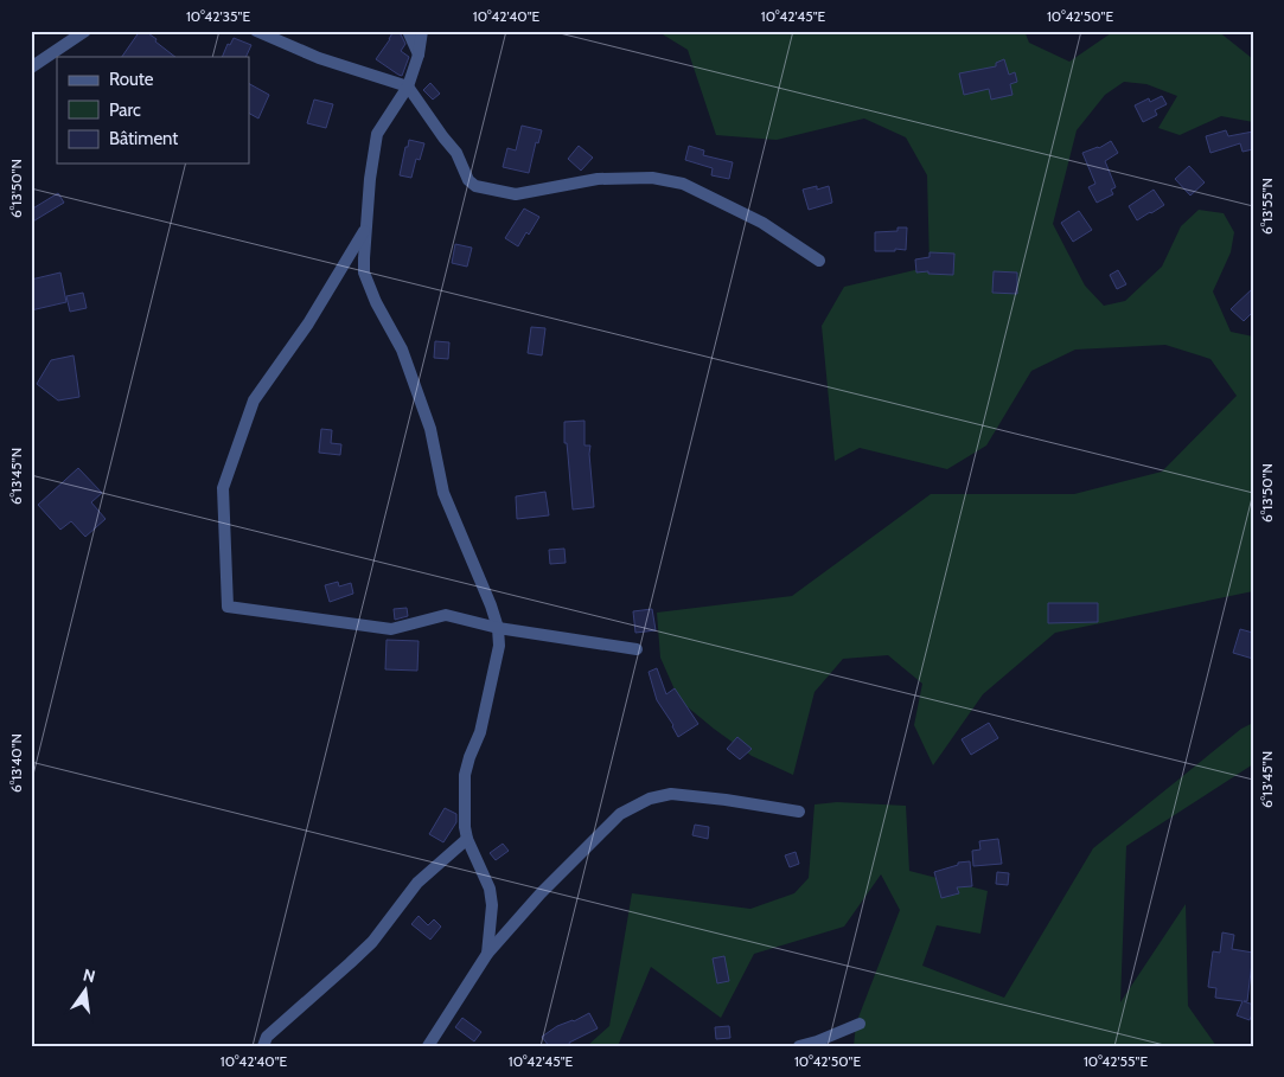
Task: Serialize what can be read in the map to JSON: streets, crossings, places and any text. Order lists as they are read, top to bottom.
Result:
{
  "legend": ["Route", "Parc", "Bâtiment"],
  "north": "top",
  "coordinates": [
    "10°42'35\"E",
    "10°42'40\"E",
    "10°42'45\"E",
    "10°42'50\"E",
    "6°13'50\"N",
    "6°13'55\"N",
    "6°13'45\"N",
    "6°13'40\"N",
    "10°42'55\"E"
  ]
}
